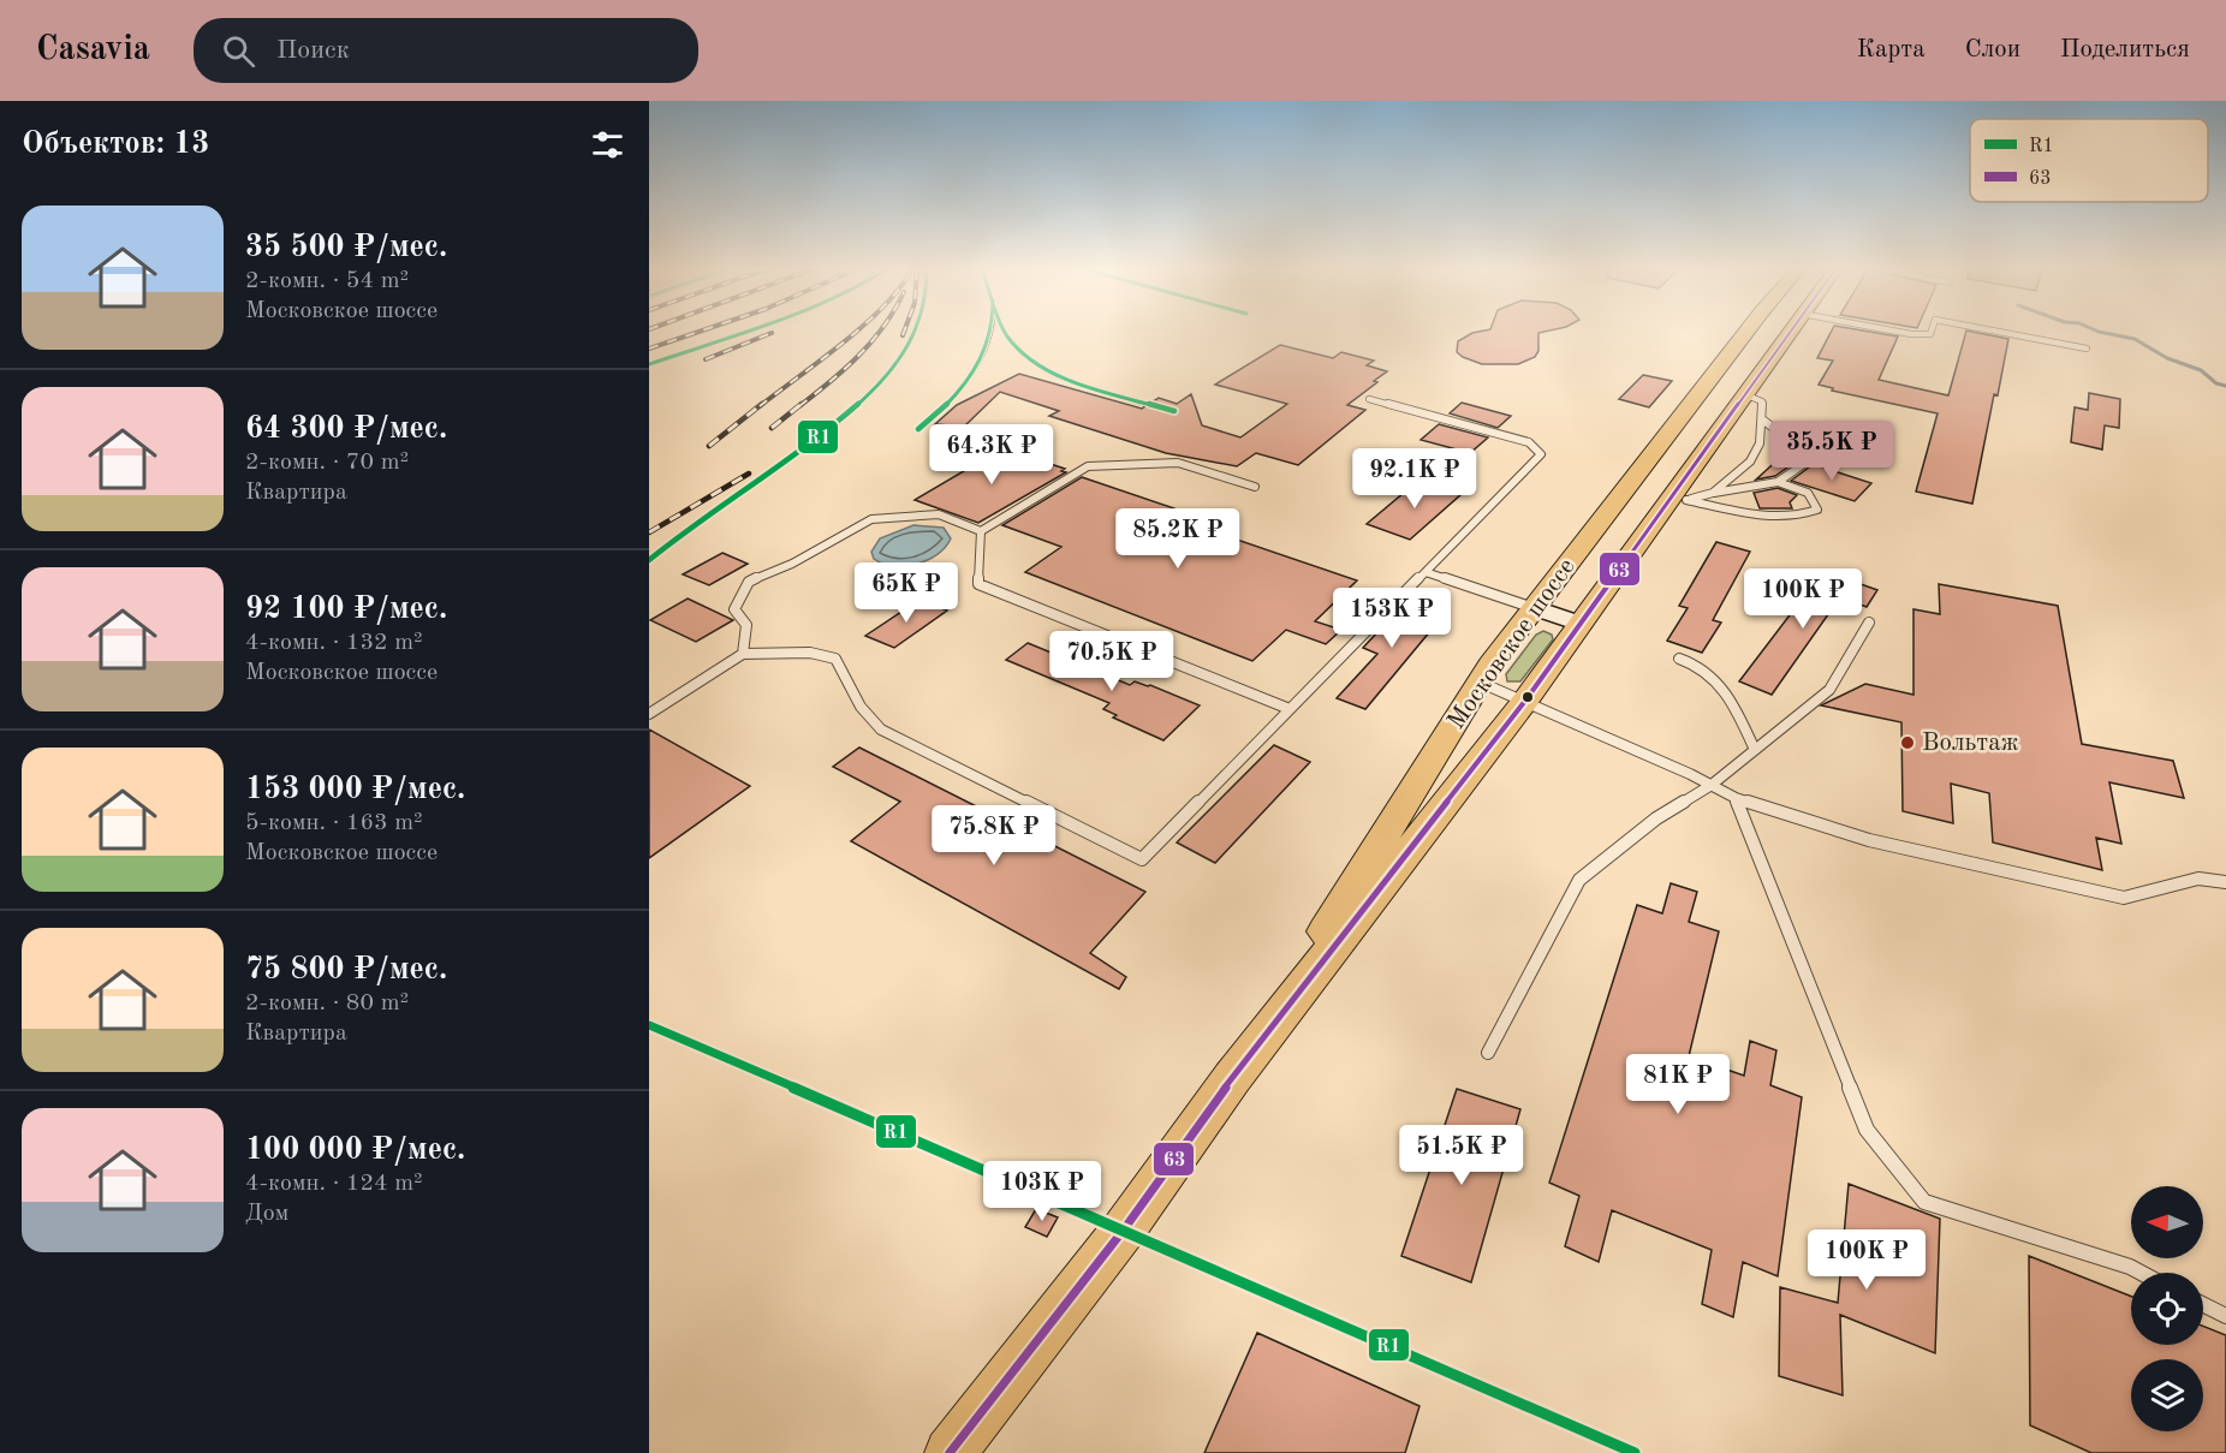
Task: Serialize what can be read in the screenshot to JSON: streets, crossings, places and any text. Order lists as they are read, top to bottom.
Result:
{
  "streets": {
    "main road": ["Московское шоссе"]
  },
  "places": ["Вольтаж"],
  "lines": ["transit line R1", "transit line 63"],
  "legend": ["R1", "63"],
  "north": "left",
  "page": {
    "header": "Casavia",
    "search": "Поиск",
    "nav": ["Карта", "Слои", "Поделиться"],
    "heading": "Объектов: 13",
    "list": [
      {
        "name": "35 500 ₽/мес.",
        "note": "2-комн. · 54 m² · Московское шоссе"
      },
      {
        "name": "64 300 ₽/мес.",
        "note": "2-комн. · 70 m² · Квартира"
      },
      {
        "name": "92 100 ₽/мес.",
        "note": "4-комн. · 132 m² · Московское шоссе"
      },
      {
        "name": "153 000 ₽/мес.",
        "note": "5-комн. · 163 m² · Московское шоссе"
      },
      {
        "name": "75 800 ₽/мес.",
        "note": "2-комн. · 80 m² · Квартира"
      },
      {
        "name": "100 000 ₽/мес.",
        "note": "4-комн. · 124 m² · Дом"
      }
    ],
    "price": [
      "35.5K ₽",
      "64.3K ₽",
      "92.1K ₽",
      "85.2K ₽",
      "65K ₽",
      "100K ₽",
      "153K ₽",
      "70.5K ₽",
      "75.8K ₽",
      "81K ₽",
      "51.5K ₽",
      "103K ₽",
      "100K ₽"
    ]
  }
}
